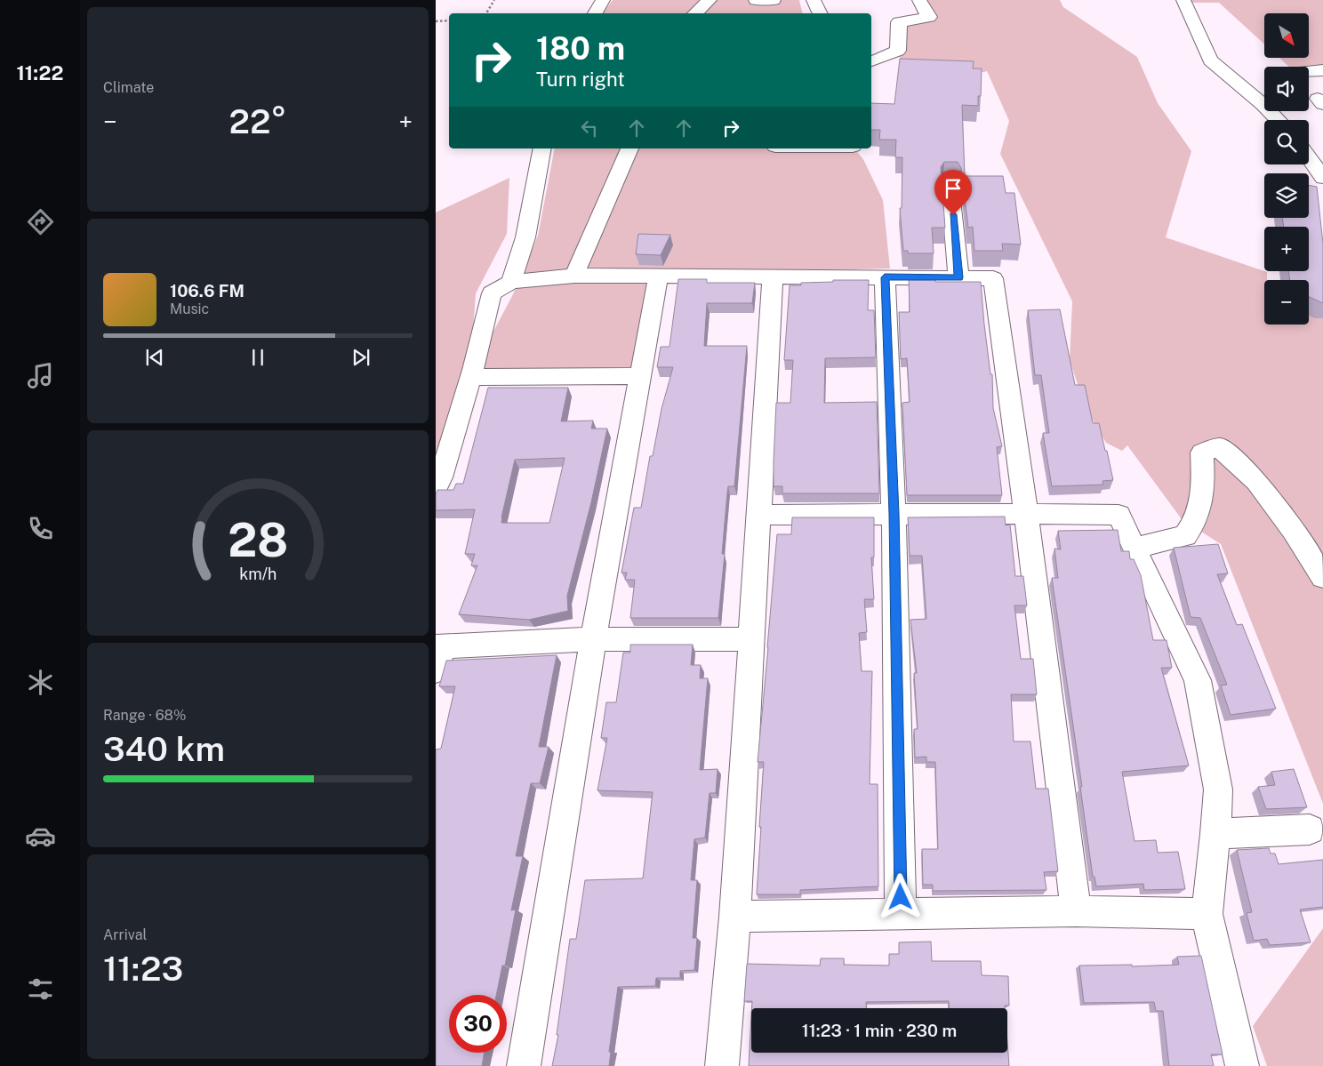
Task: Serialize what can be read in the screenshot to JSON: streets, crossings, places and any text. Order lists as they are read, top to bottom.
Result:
{
  "north": "bottom right",
  "page": {
    "tabs": "11:22",
    "tile": [
      "Climate",
      ["Range · 68%", "340 km"],
      ["Arrival", "11:23"]
    ],
    "map_buttons": ["+", "−"],
    "turn": ["180 m", "Turn right"],
    "heat": ["−", "22°", "+"],
    "song": ["106.6 FM", "Music"],
    "limit": "30",
    "trip": "11:23 · 1 min · 230 m",
    "gauge": ["28", "km/h"]
  }
}
